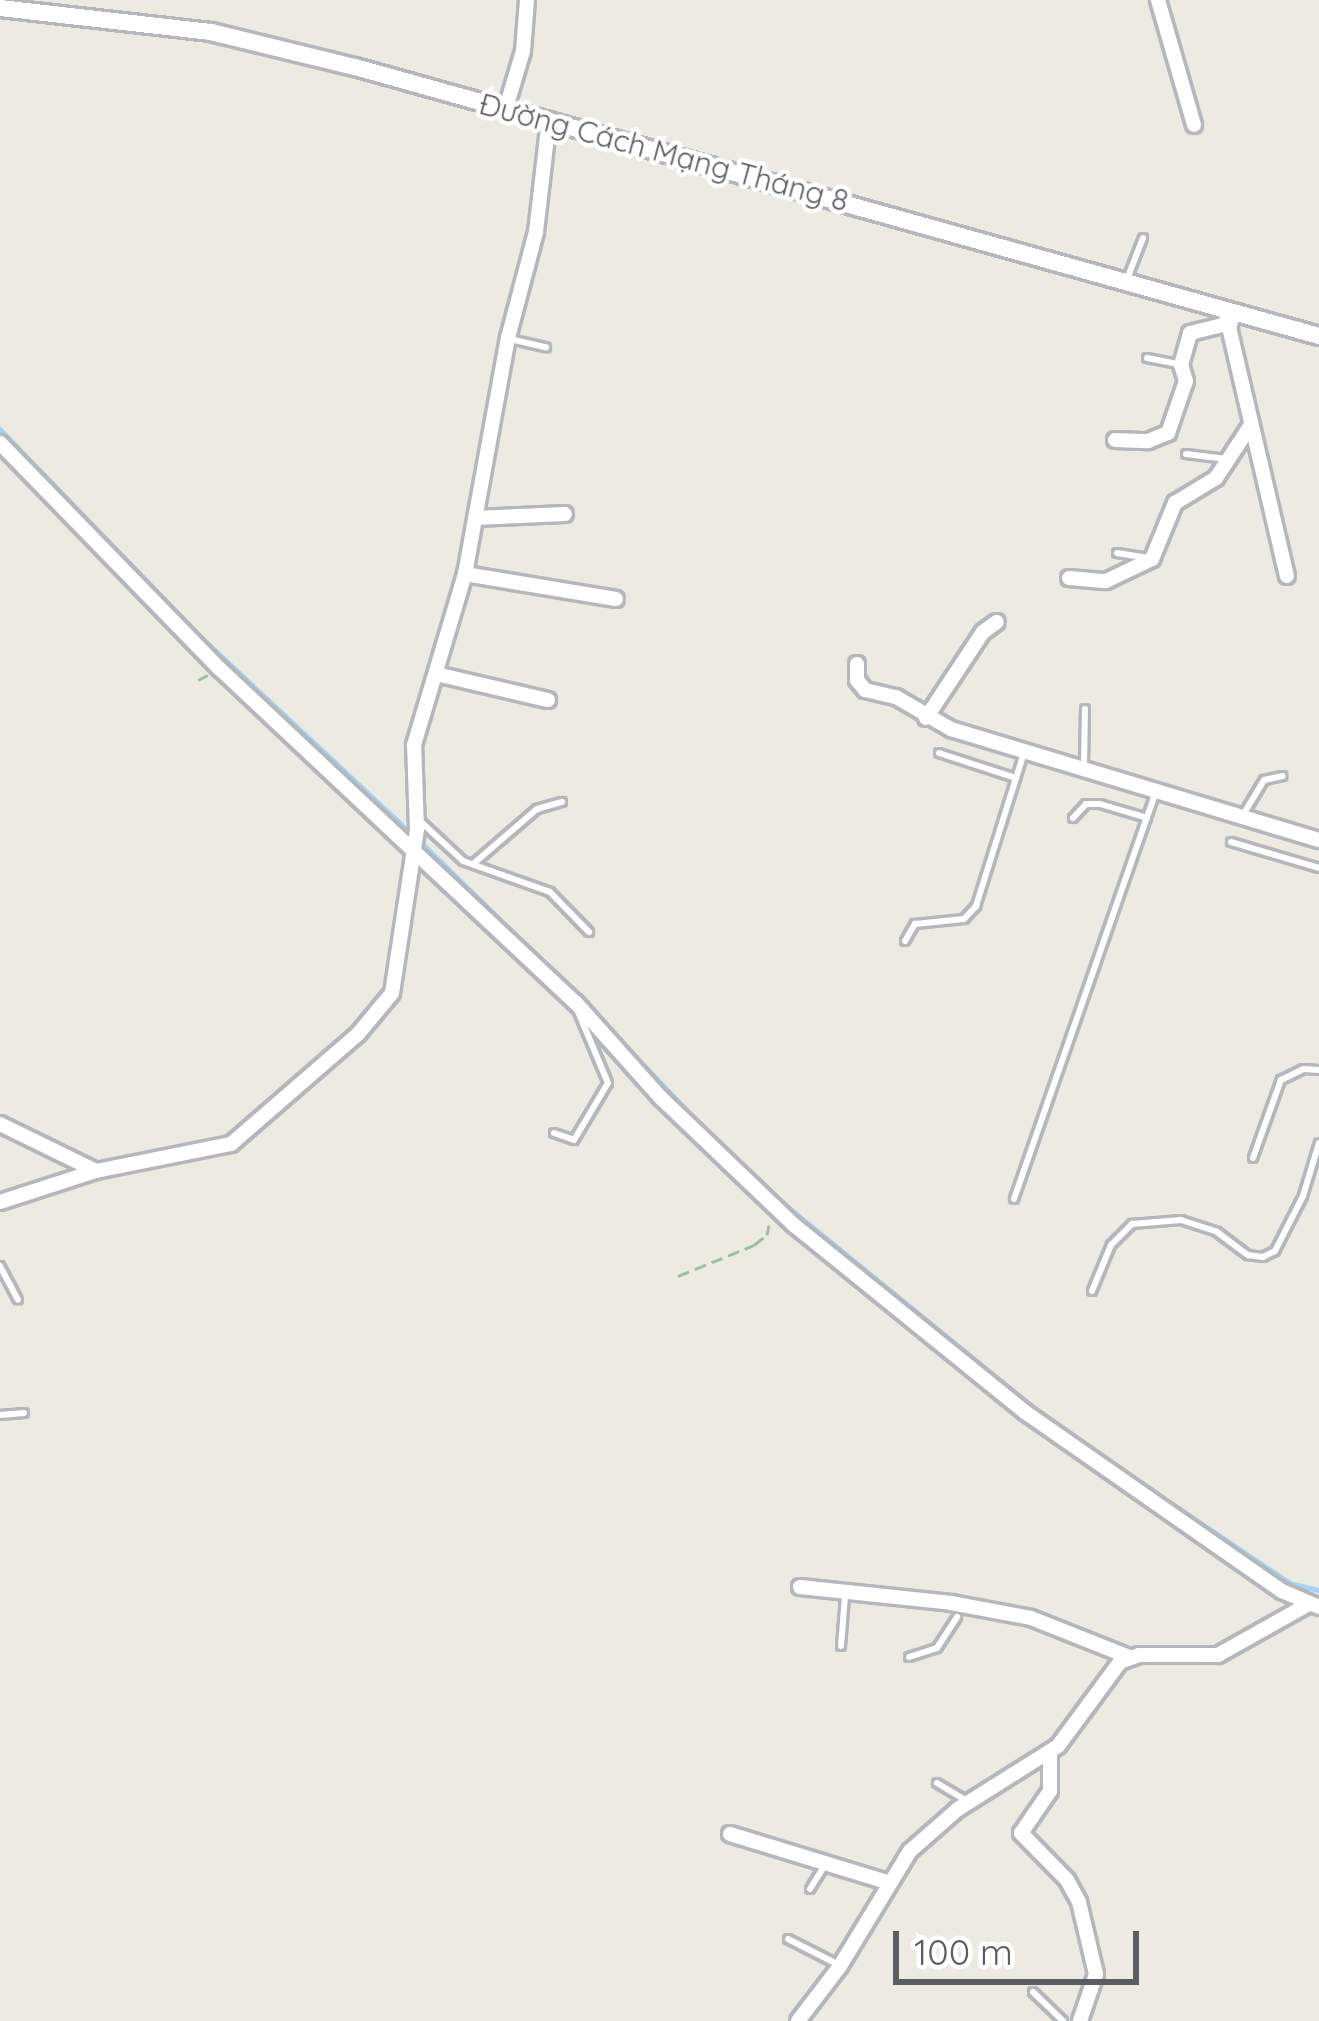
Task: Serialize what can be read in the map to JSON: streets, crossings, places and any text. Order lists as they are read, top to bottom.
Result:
{
  "streets": {
    "street": ["Đường Cách Mạng Tháng 8"]
  },
  "scale_bar": "100 m"
}
